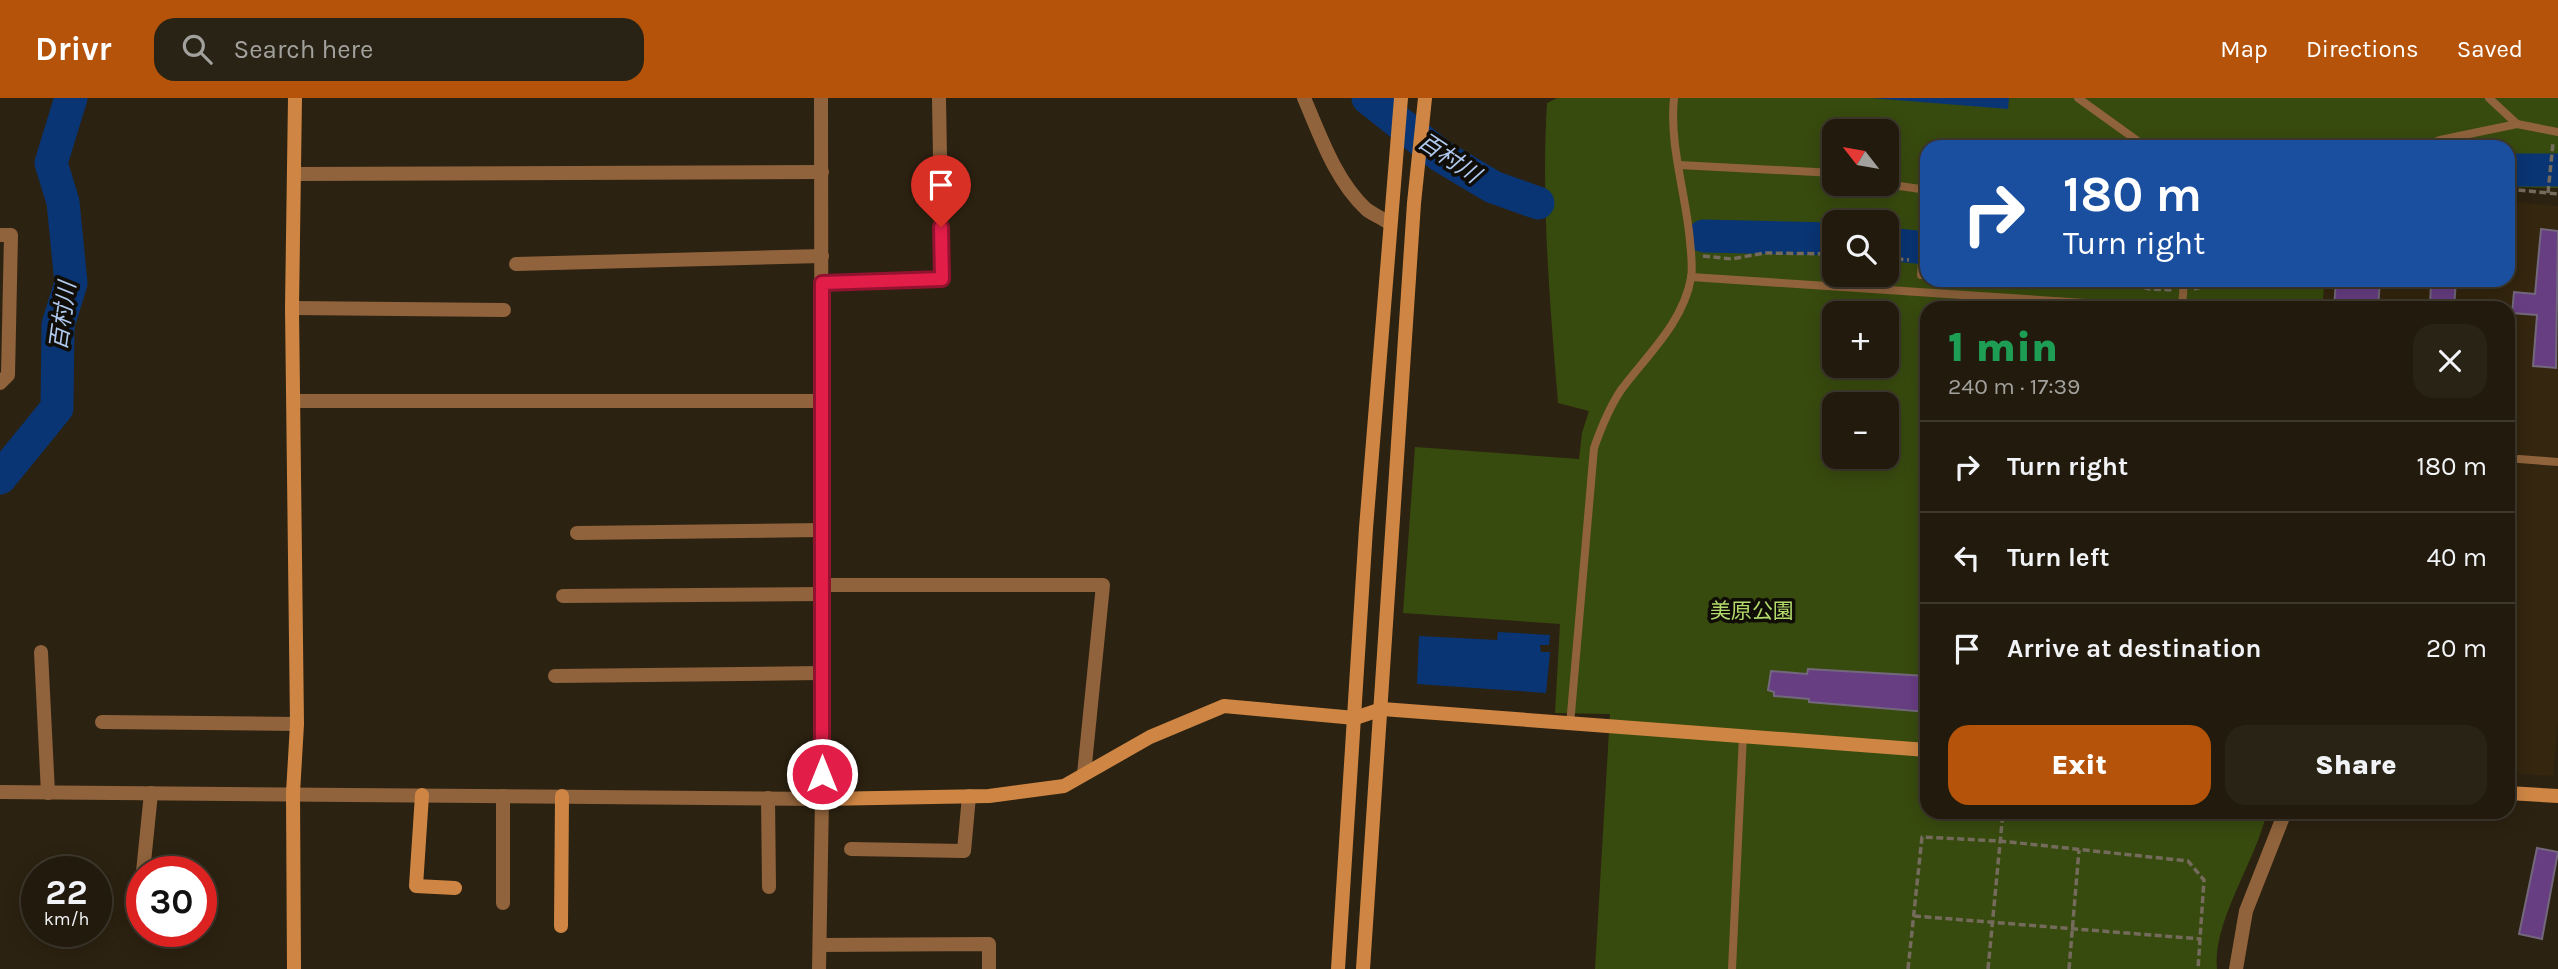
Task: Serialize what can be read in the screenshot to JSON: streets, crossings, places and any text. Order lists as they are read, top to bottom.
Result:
{
  "water": ["百村川"],
  "parks": ["美原公園"],
  "north": "top left",
  "page": {
    "header": "Drivr",
    "search": "Search here",
    "nav": ["Map", "Directions", "Saved"],
    "map_buttons": ["+", "−"],
    "turn": ["180 m", "Turn right"],
    "heading": ["1 min", "240 m · 17:39"],
    "list": [
      {
        "name": "Turn right",
        "value": "180 m"
      },
      {
        "name": "Turn left",
        "value": "40 m"
      },
      {
        "name": "Arrive at destination",
        "value": "20 m"
      }
    ],
    "buttons": ["Exit", "Share"],
    "speed": "22 km/h",
    "limit": "30"
  }
}
